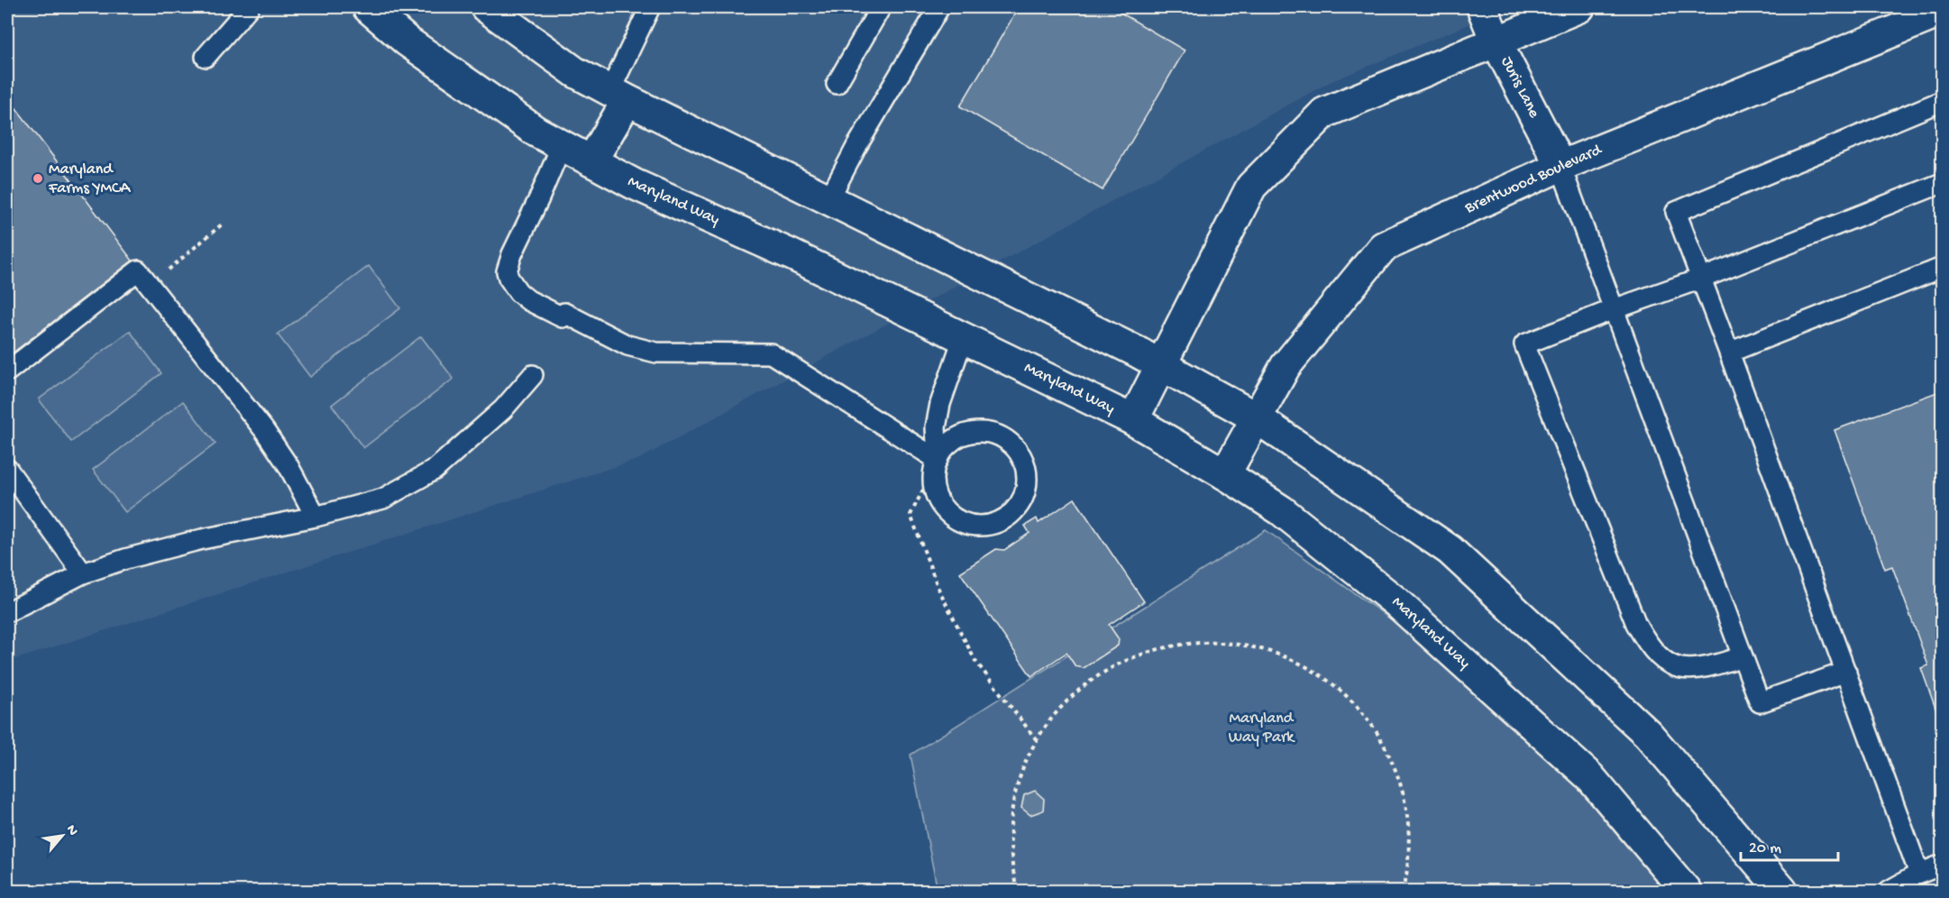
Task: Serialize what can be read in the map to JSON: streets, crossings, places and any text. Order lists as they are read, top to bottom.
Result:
{
  "streets": {
    "main road": ["Juris Lane", "Brentwood Boulevard", "Maryland Way"]
  },
  "crossings": [
    ["Juris Lane", "Brentwood Boulevard"],
    ["Brentwood Boulevard", "Maryland Way"]
  ],
  "parks": ["Maryland Way Park"],
  "places": ["Maryland Farms YMCA"],
  "scale_bar": "20 m",
  "north": "top right"
}
